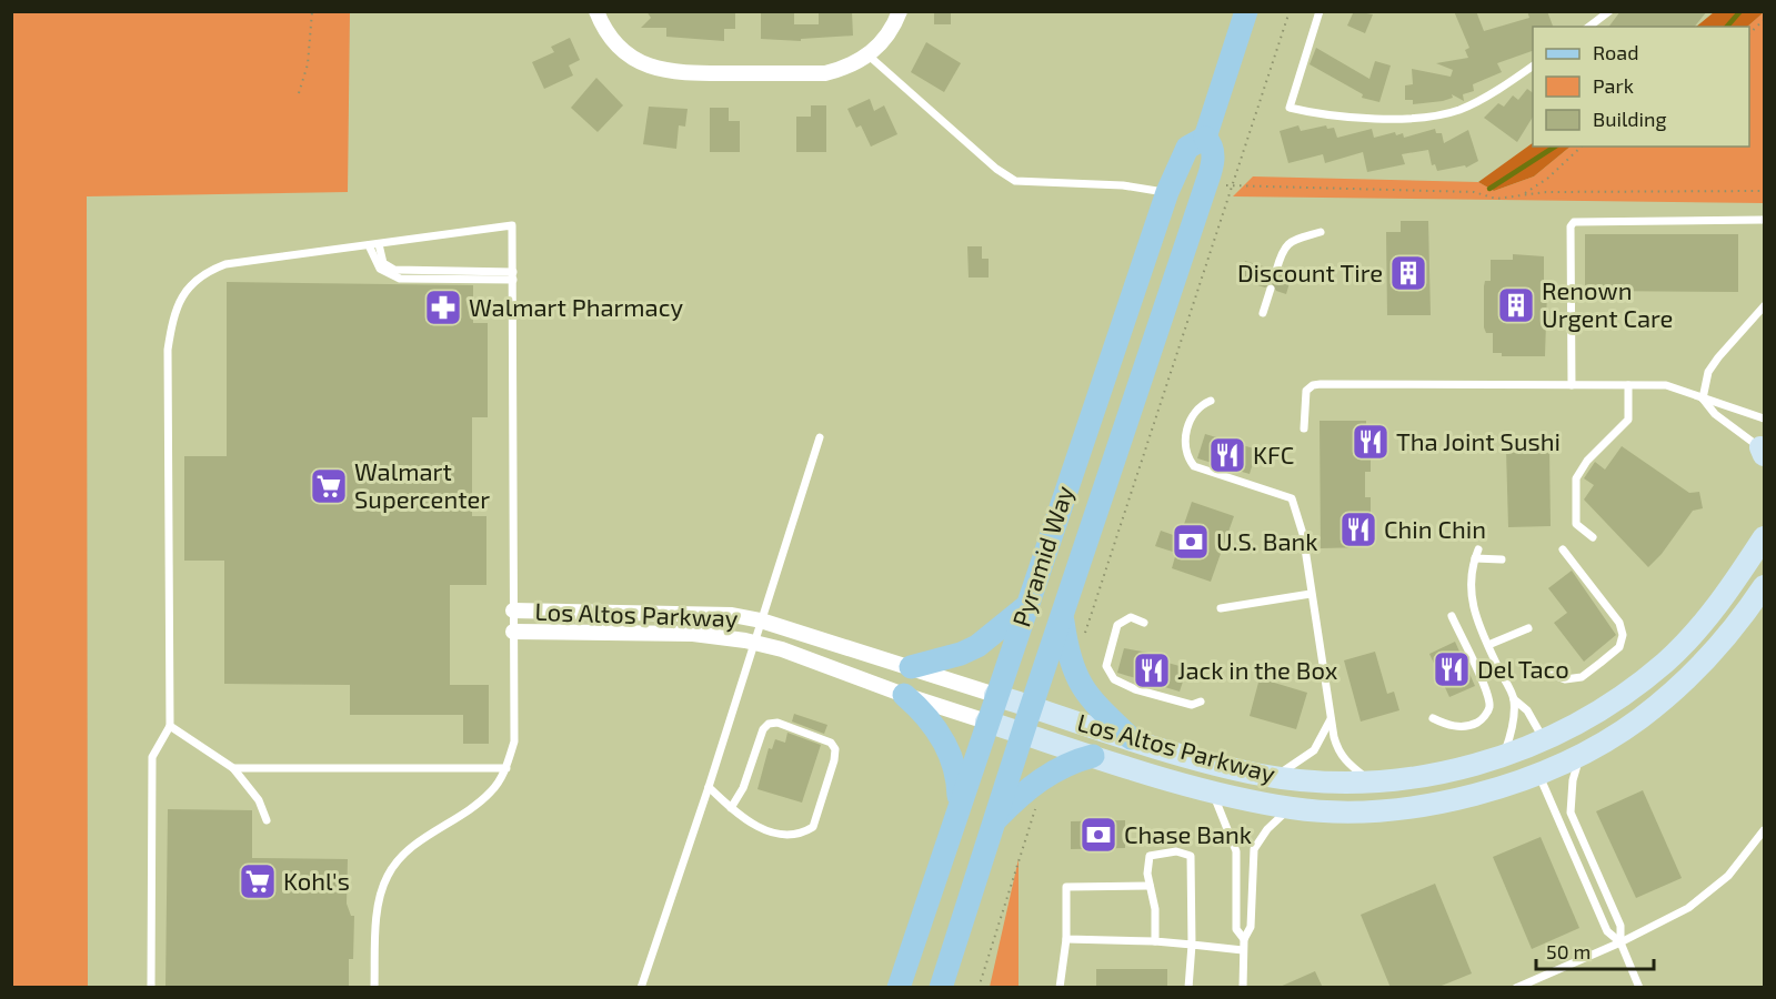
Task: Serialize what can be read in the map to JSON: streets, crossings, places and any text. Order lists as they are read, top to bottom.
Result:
{
  "streets": {
    "main road": ["Pyramid Way", "Los Altos Parkway"]
  },
  "crossings": [
    ["Pyramid Way", "Los Altos Parkway"]
  ],
  "places": {
    "building": ["Discount Tire", "Renown Urgent Care"],
    "pharmacy": ["Walmart Pharmacy"],
    "restaurant": [
      "Tha Joint Sushi",
      "KFC",
      "Chin Chin",
      "Del Taco",
      "Jack in the Box"
    ],
    "supermarket": ["Walmart Supercenter", "Kohl's"],
    "bank": ["U.S. Bank", "Chase Bank"]
  },
  "legend": ["Road", "Park", "Building"],
  "scale_bar": "50 m"
}
